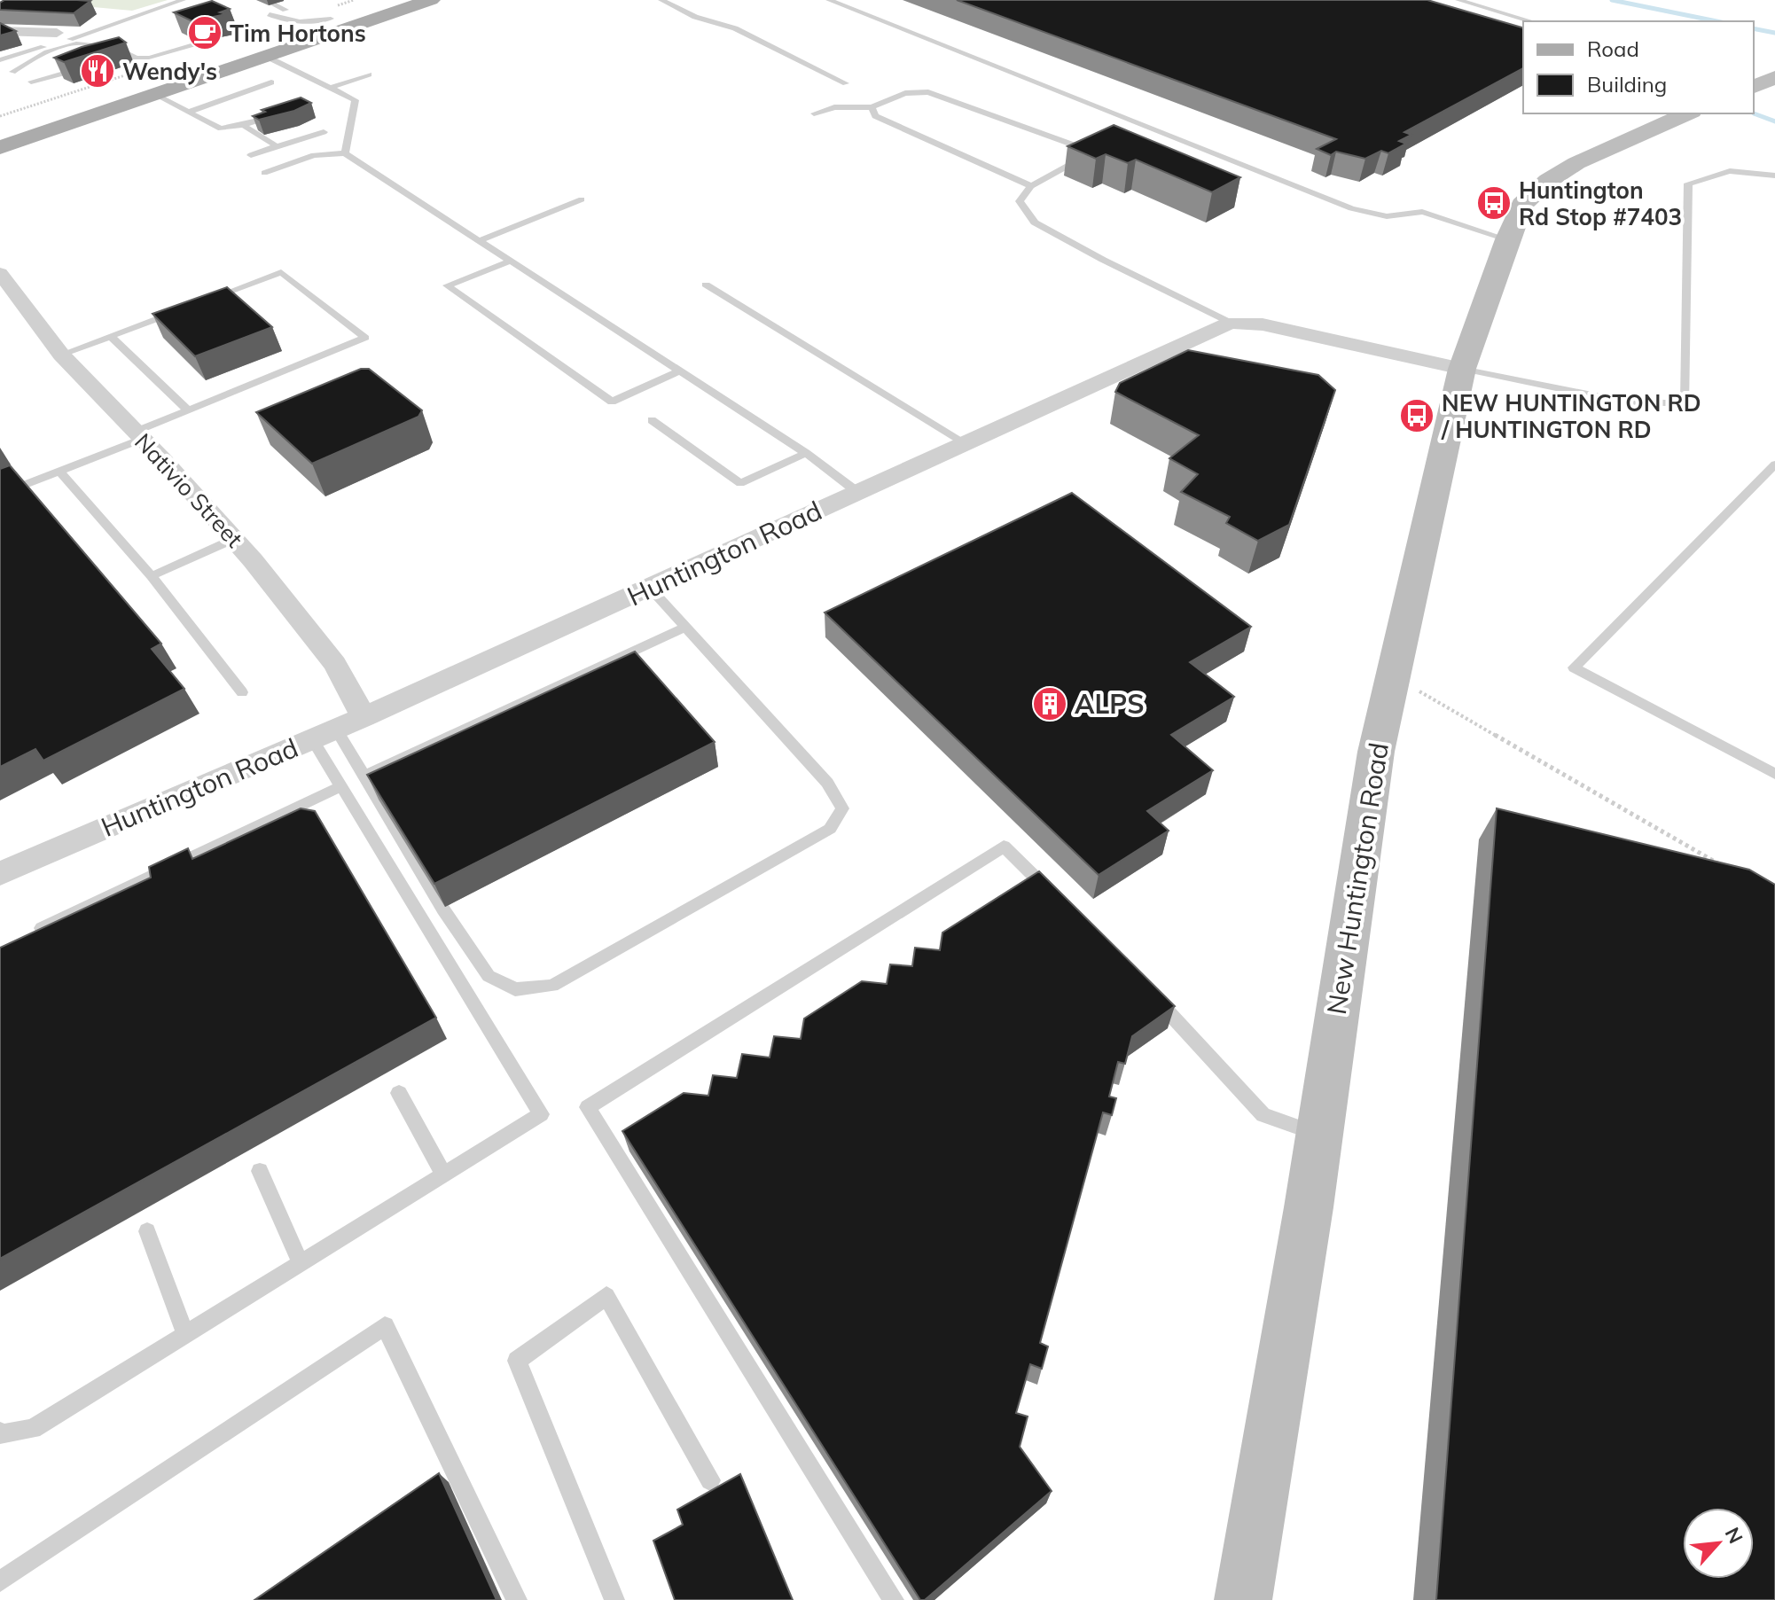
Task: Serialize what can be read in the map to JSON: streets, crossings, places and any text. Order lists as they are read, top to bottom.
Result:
{
  "streets": {
    "street": ["Nativio Street", "Huntington Road", "New Huntington Road"]
  },
  "crossings": [
    ["Nativio Street", "Huntington Road"],
    ["Huntington Road", "New Huntington Road"]
  ],
  "places": {
    "cafe": ["Tim Hortons"],
    "restaurant": ["Wendy's"],
    "bus stop": ["Huntington Rd Stop #7403", "NEW HUNTINGTON RD / HUNTINGTON RD"],
    "building": ["ALPS"]
  },
  "legend": ["Road", "Building"],
  "north": "top right"
}
